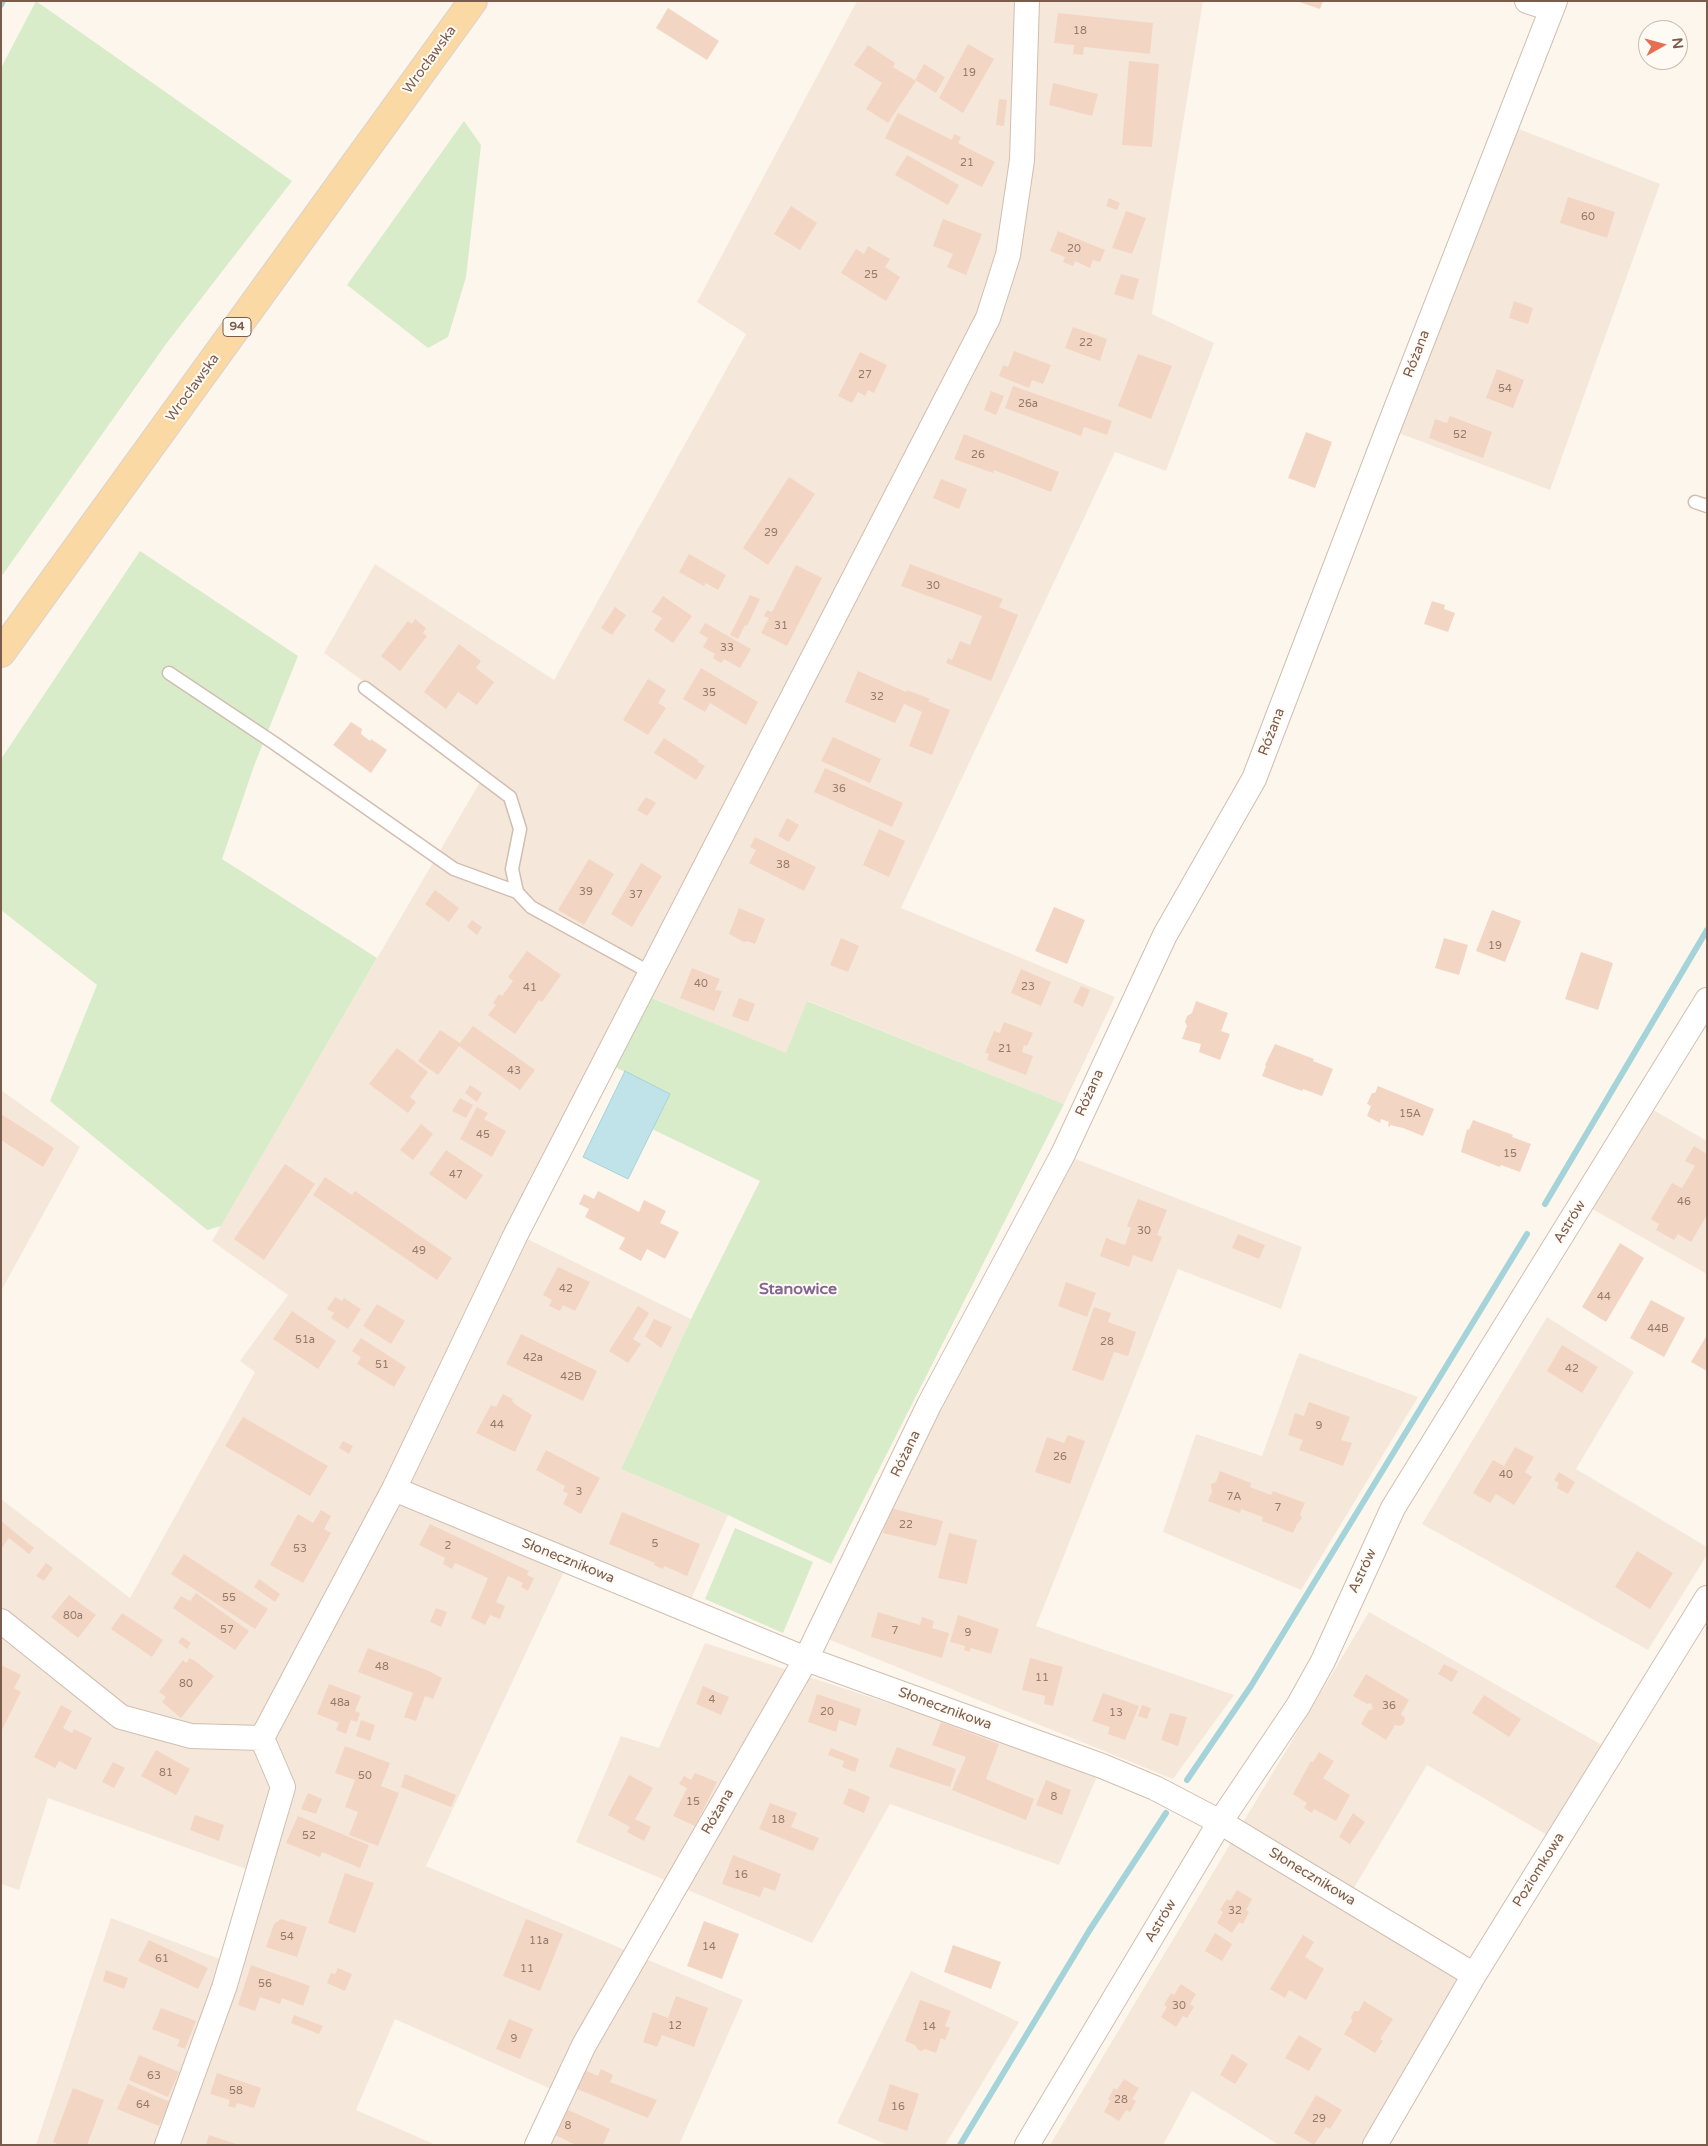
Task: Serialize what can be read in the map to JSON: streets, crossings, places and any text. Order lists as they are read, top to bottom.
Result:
{
  "streets": {
    "main road": ["Wrocławska", "94"],
    "street": [
      "Różana",
      "Astrów",
      "Słonecznikowa",
      "Poziomkowa"
    ]
  },
  "crossings": [
    ["Różana", "Słonecznikowa"],
    ["Astrów", "Słonecznikowa"],
    ["Słonecznikowa", "Poziomkowa"]
  ],
  "districts": ["Stanowice"],
  "house_numbers": [
    "18",
    "19",
    "21",
    "60",
    "20",
    "25",
    "22",
    "27",
    "54",
    "26a",
    "52",
    "26",
    "29",
    "30",
    "31",
    "33",
    "35",
    "32",
    "36",
    "38",
    "39",
    "37",
    "19",
    "40",
    "23",
    "41",
    "21",
    "43",
    "15A",
    "45",
    "15",
    "47",
    "46",
    "30",
    "49",
    "42",
    "44",
    "44B",
    "51a",
    "28",
    "42a",
    "51",
    "42",
    "42B",
    "44",
    "9",
    "26",
    "40",
    "3",
    "7A",
    "7",
    "22",
    "5",
    "2",
    "53",
    "55",
    "80a",
    "57",
    "7",
    "9",
    "48",
    "11",
    "80",
    "4",
    "48a",
    "36",
    "20",
    "13",
    "81",
    "50",
    "8",
    "15",
    "18",
    "52",
    "16",
    "32",
    "54",
    "11a",
    "14",
    "61",
    "11",
    "56",
    "30",
    "12",
    "14",
    "9",
    "63",
    "58",
    "28",
    "64",
    "16",
    "29",
    "8"
  ],
  "north": "right"
}
